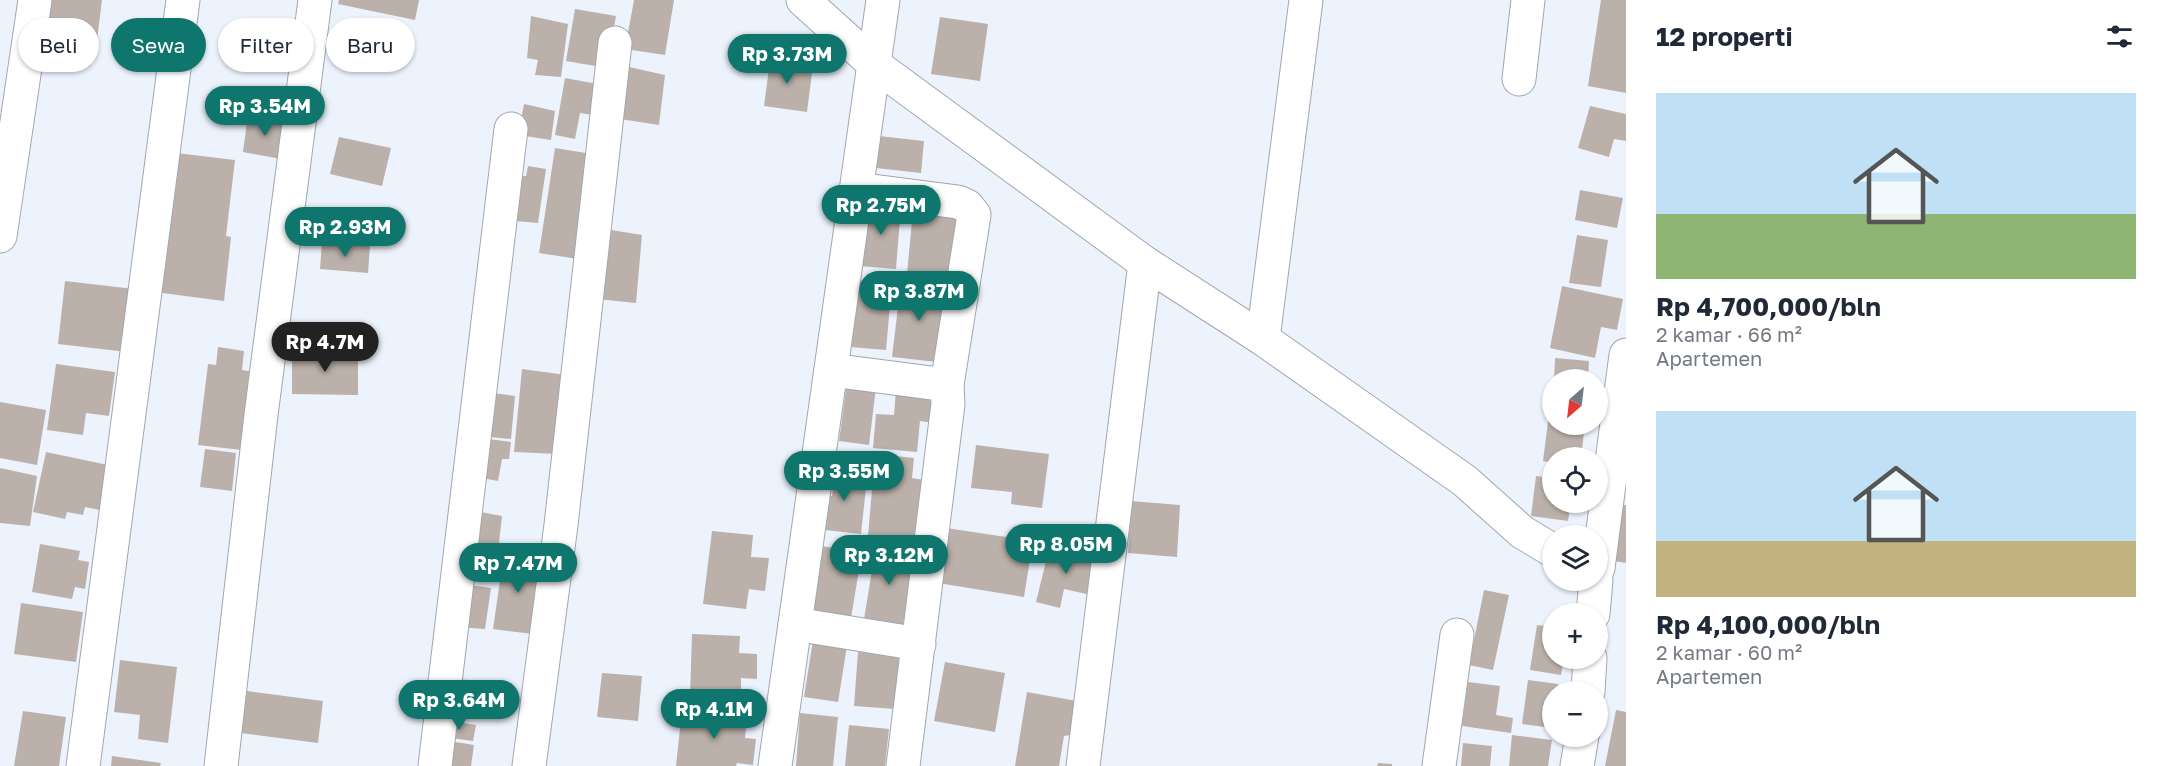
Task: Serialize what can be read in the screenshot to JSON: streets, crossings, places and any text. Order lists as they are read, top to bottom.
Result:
{
  "north": "bottom left",
  "page": {
    "heading": "12 properti",
    "chip": [
      "Beli",
      "Sewa",
      "Filter",
      "Baru"
    ],
    "price": [
      "Rp 3.73M",
      "Rp 3.54M",
      "Rp 2.75M",
      "Rp 2.93M",
      "Rp 3.87M",
      "Rp 4.7M",
      "Rp 3.55M",
      "Rp 8.05M",
      "Rp 3.12M",
      "Rp 7.47M",
      "Rp 3.64M",
      "Rp 4.1M"
    ],
    "list": [
      {
        "name": "Rp 4,700,000/bln",
        "note": "2 kamar · 66 m² · Apartemen"
      },
      {
        "name": "Rp 4,100,000/bln",
        "note": "2 kamar · 60 m² · Apartemen"
      }
    ],
    "map_buttons": ["+", "−"]
  }
}
